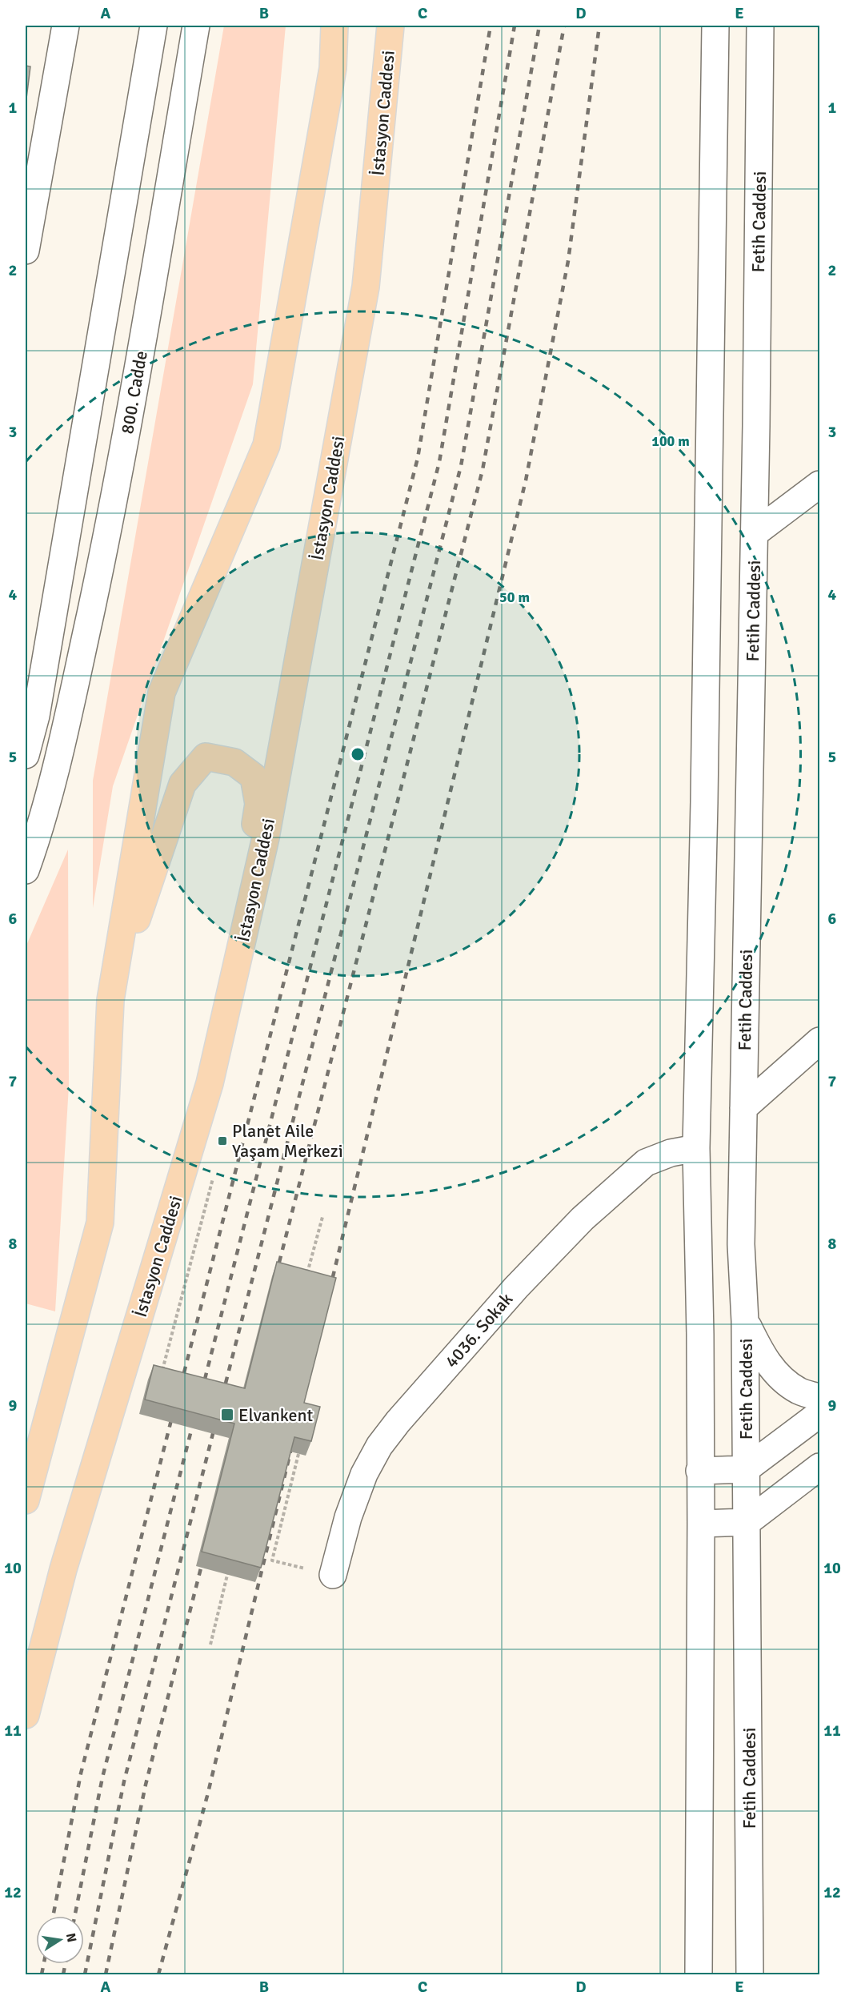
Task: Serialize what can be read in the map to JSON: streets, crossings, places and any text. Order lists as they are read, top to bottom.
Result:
{
  "streets": {
    "main road": ["İstasyon Caddesi"],
    "street": ["Fetih Caddesi", "800. Cadde", "4036. Sokak"]
  },
  "places": {
    "transit": ["Planet Aile Yaşam Merkezi", "Elvankent"]
  },
  "north": "right",
  "grid": {
    "columns": [
      "A",
      "B",
      "C",
      "D",
      "E"
    ],
    "rows": [
      "1",
      "2",
      "3",
      "4",
      "5",
      "6",
      "7",
      "8",
      "9",
      "10",
      "11",
      "12"
    ]
  },
  "rings": ["100 m", "50 m"]
}
